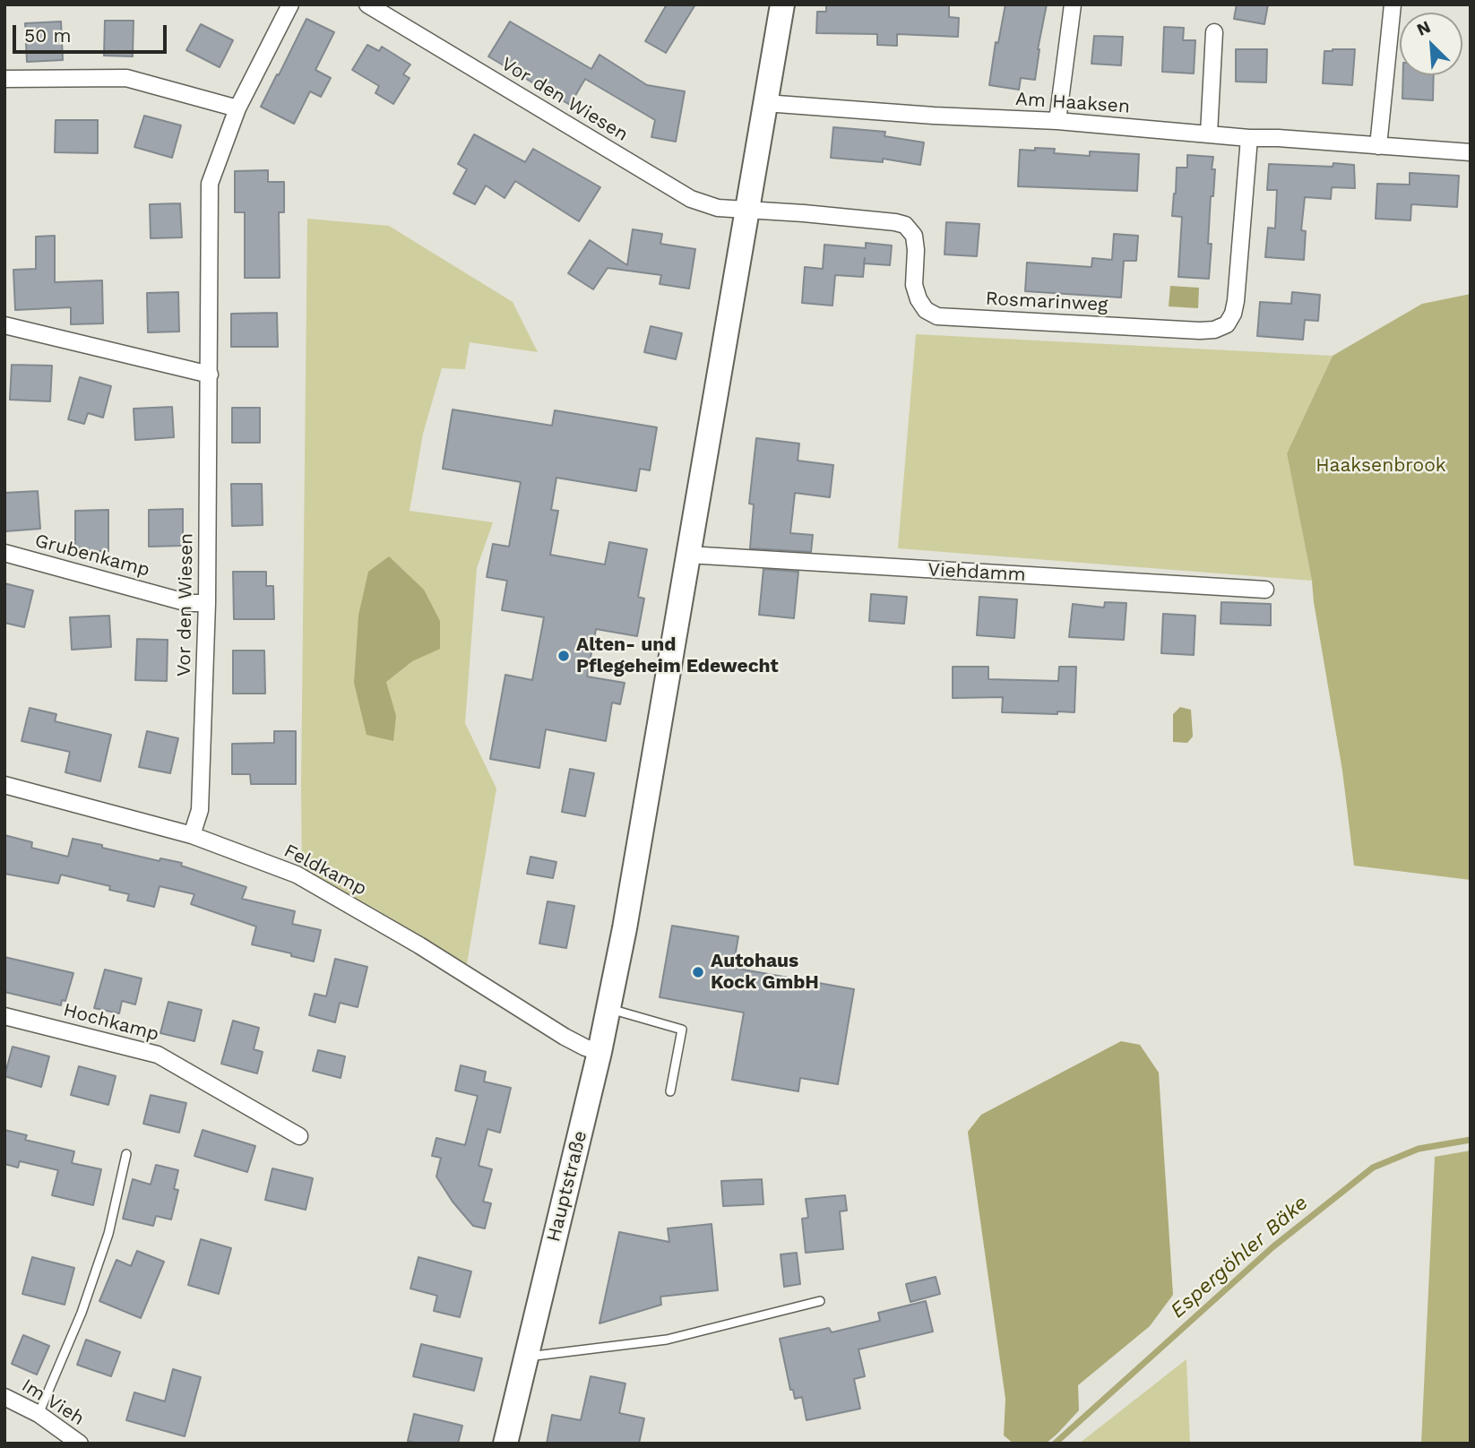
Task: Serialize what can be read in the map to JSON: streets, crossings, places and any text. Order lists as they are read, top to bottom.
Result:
{
  "streets": {
    "main road": ["Hauptstraße"],
    "street": [
      "Vor den Wiesen",
      "Am Haaksen",
      "Rosmarinweg",
      "Grubenkamp",
      "Viehdamm",
      "Feldkamp",
      "Hochkamp",
      "Im Vieh"
    ]
  },
  "crossings": [
    ["Vor den Wiesen", "Rosmarinweg"],
    ["Vor den Wiesen", "Grubenkamp"],
    ["Vor den Wiesen", "Feldkamp"],
    ["Am Haaksen", "Rosmarinweg"],
    ["Viehdamm", "Hauptstraße"],
    ["Feldkamp", "Hauptstraße"]
  ],
  "water": ["Espergöhler Bäke"],
  "parks": ["Haaksenbrook"],
  "places": ["Alten- und Pflegeheim Edewecht", "Autohaus Kock GmbH"],
  "scale_bar": "50 m",
  "north": "top left"
}
